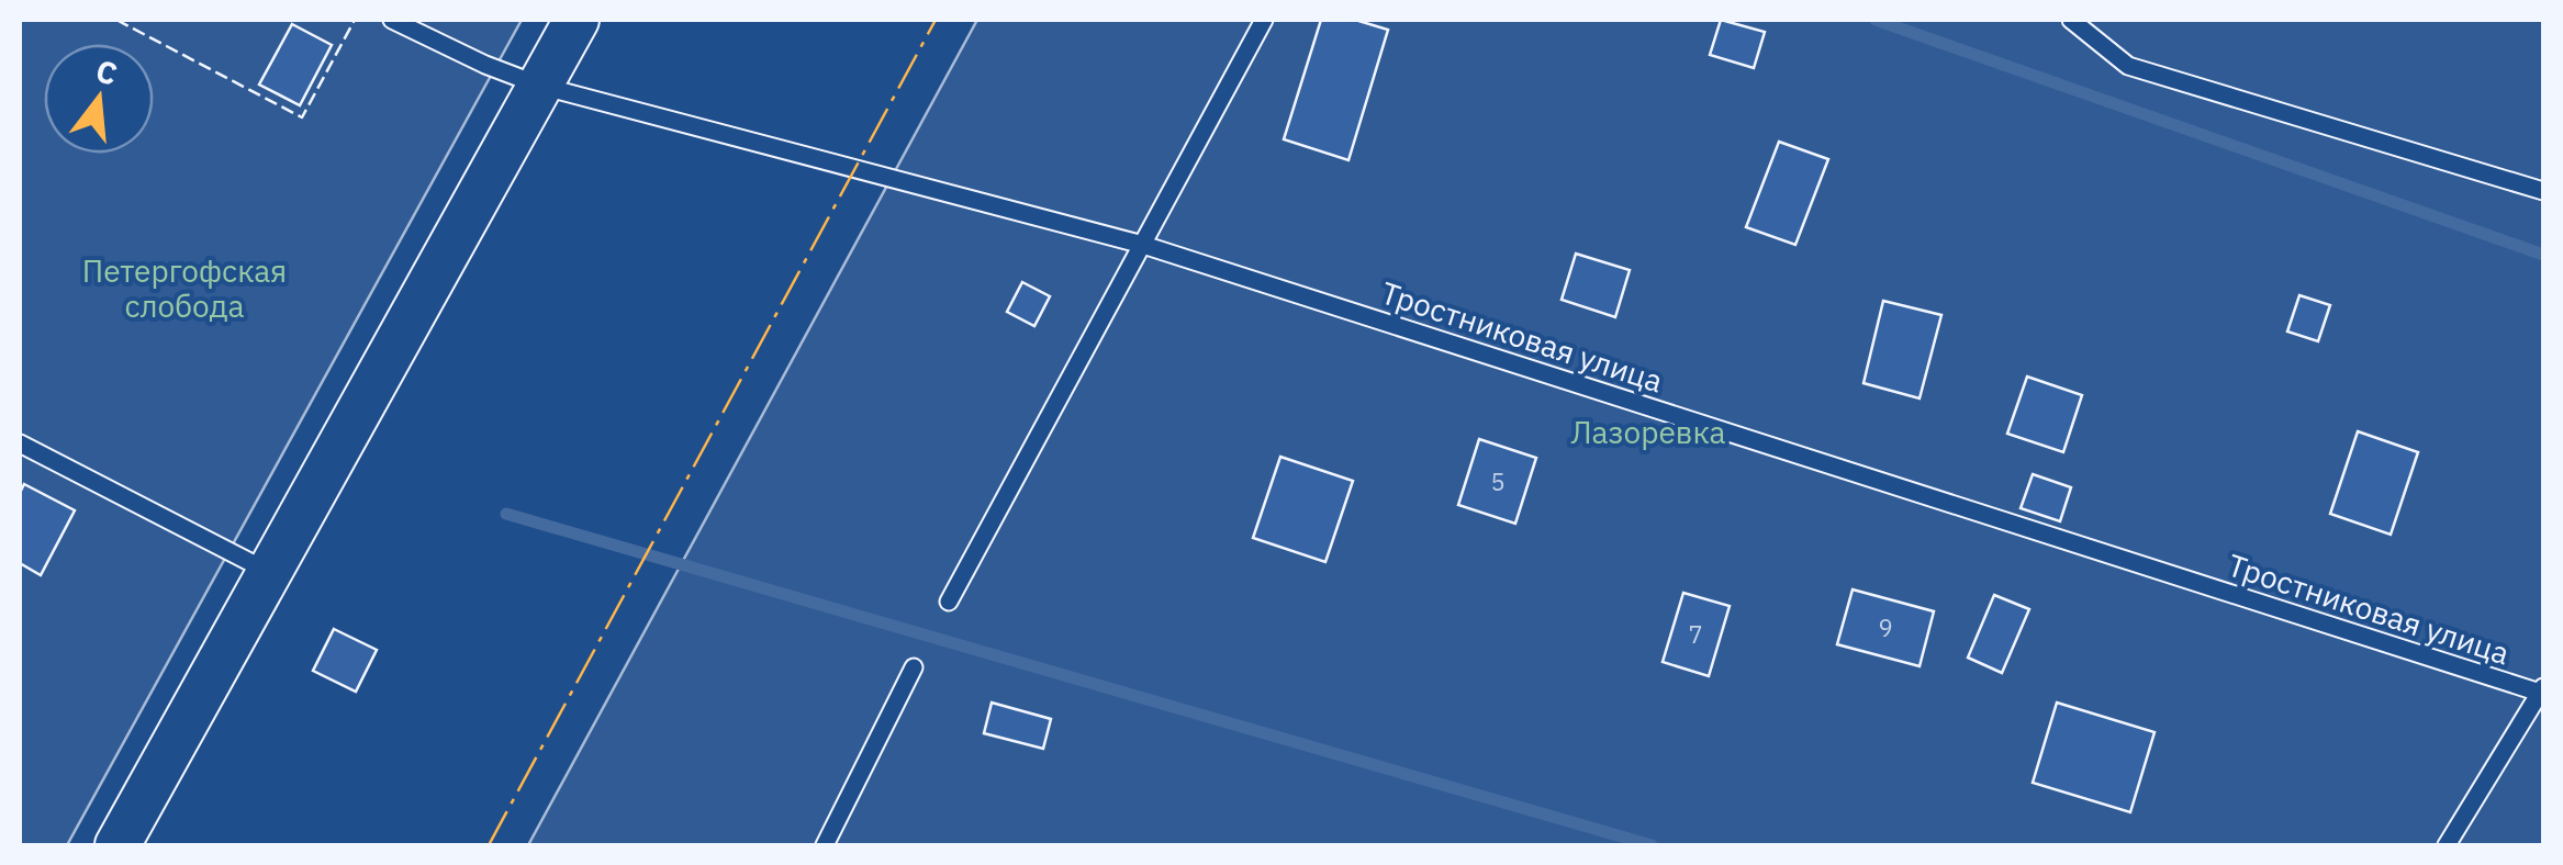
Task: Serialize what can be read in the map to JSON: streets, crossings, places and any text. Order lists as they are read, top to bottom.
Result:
{
  "streets": {
    "lane": ["Тростниковая улица"]
  },
  "parks": ["Петергофская слобода", "Лазоревка"],
  "house_numbers": ["5", "9", "7"],
  "north": "top"
}
